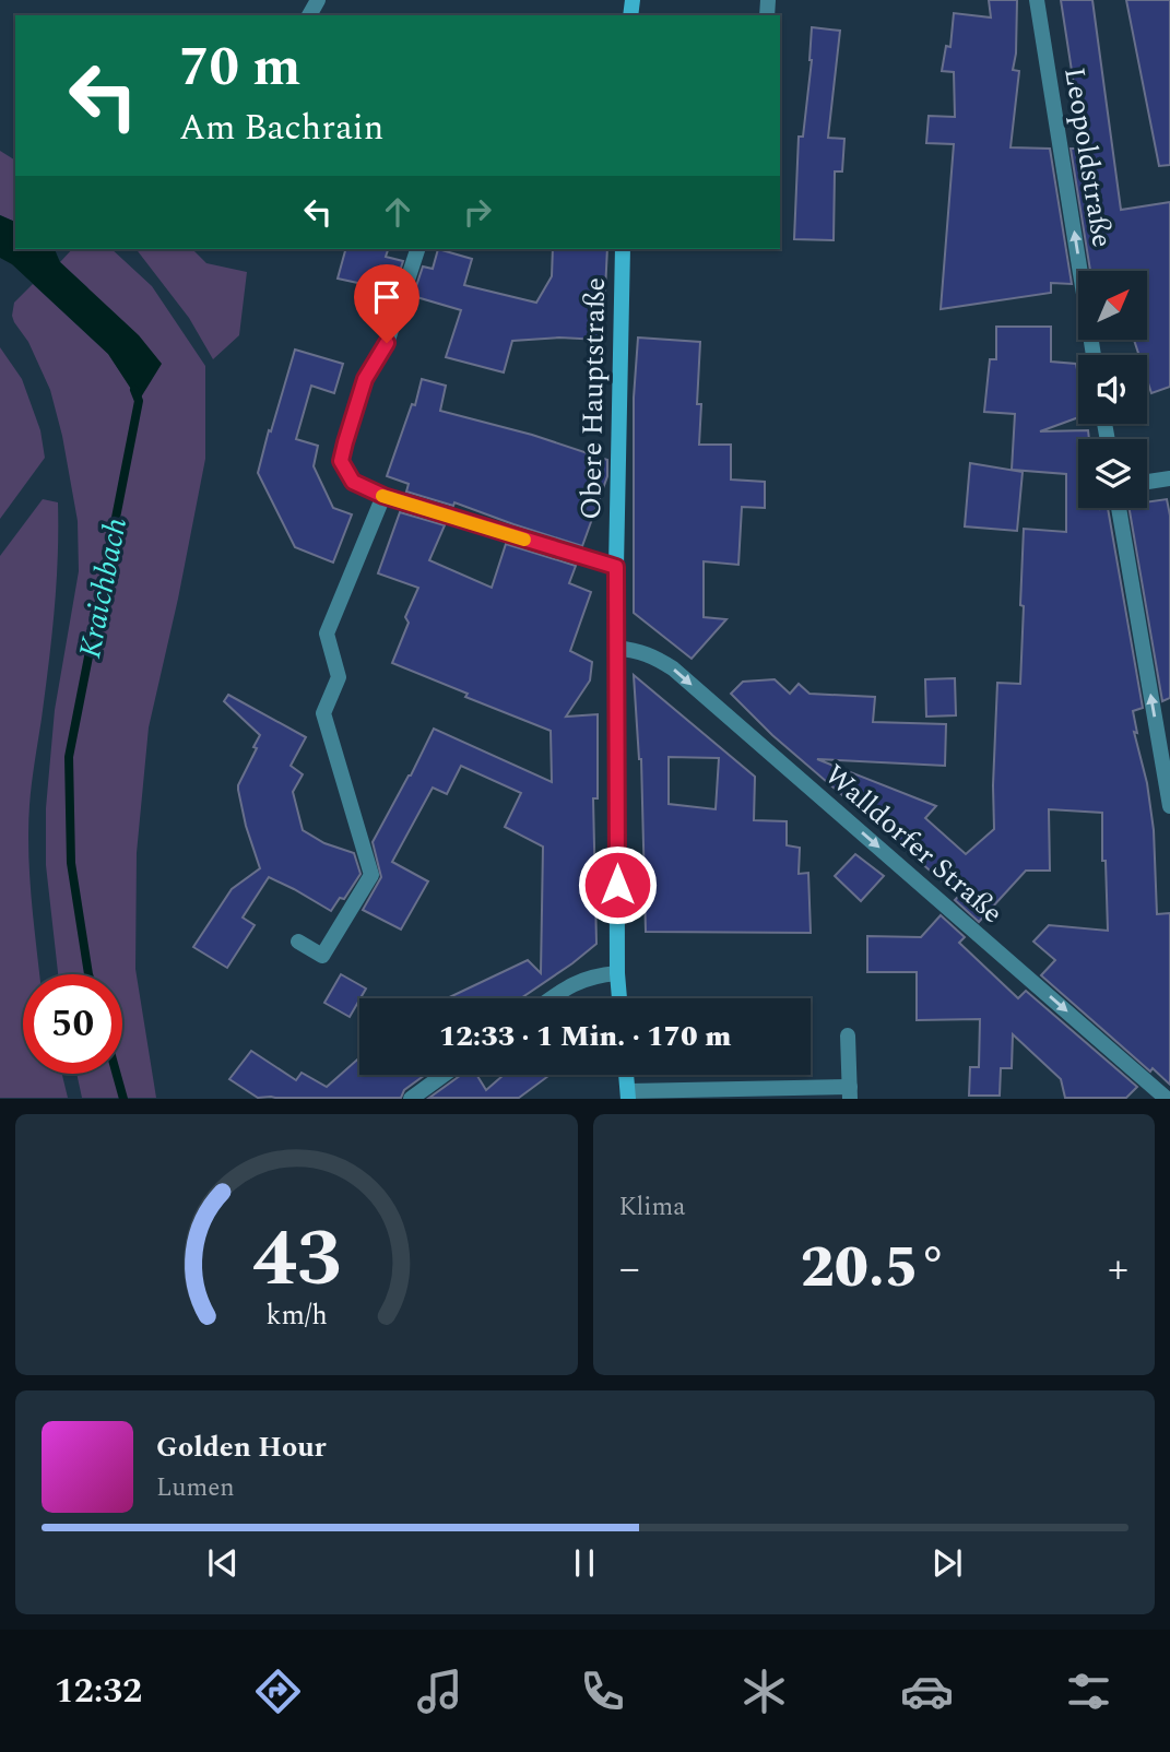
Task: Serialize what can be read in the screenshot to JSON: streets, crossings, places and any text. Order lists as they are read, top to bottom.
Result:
{
  "streets": {
    "main road": ["Obere Hauptstraße"],
    "street": ["Leopoldstraße", "Walldorfer Straße"]
  },
  "crossings": [
    ["Obere Hauptstraße", "Walldorfer Straße"]
  ],
  "one_way": ["Leopoldstraße", "Walldorfer Straße"],
  "water": ["Kraichbach"],
  "north": "top right",
  "page": {
    "turn": ["70 m", "Am Bachrain"],
    "limit": "50",
    "trip": "12:33 · 1 Min. · 170 m",
    "tile": "Klima",
    "heat": ["−", "20.5°", "+"],
    "song": ["Golden Hour", "Lumen"],
    "tabs": "12:32",
    "gauge": ["43", "km/h"]
  }
}
